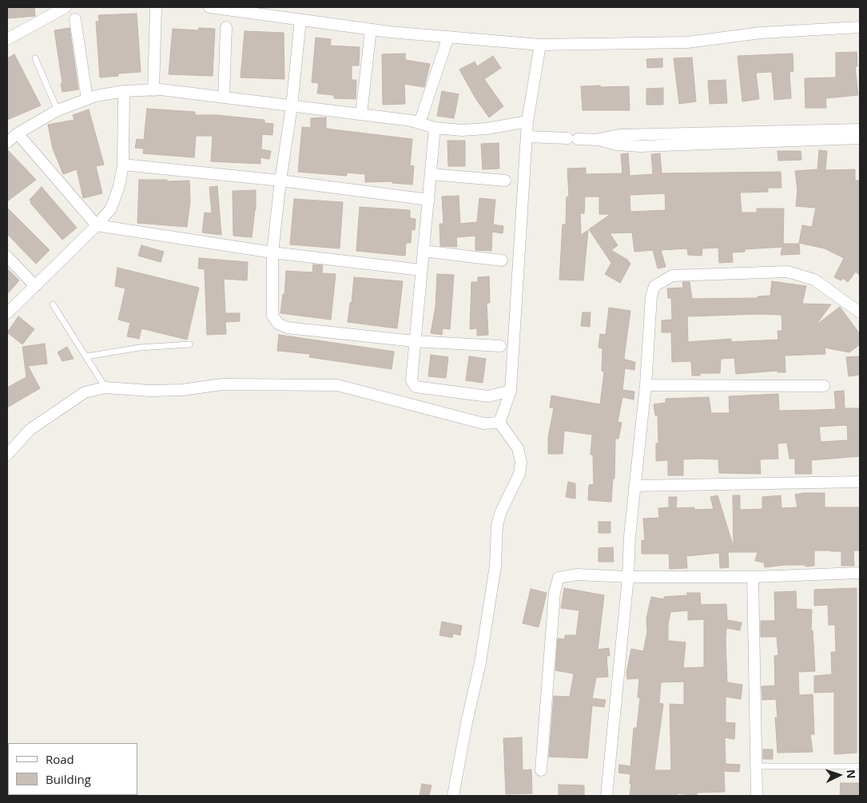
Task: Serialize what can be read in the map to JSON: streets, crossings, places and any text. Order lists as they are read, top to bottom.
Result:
{
  "legend": ["Road", "Building"],
  "north": "right"
}
